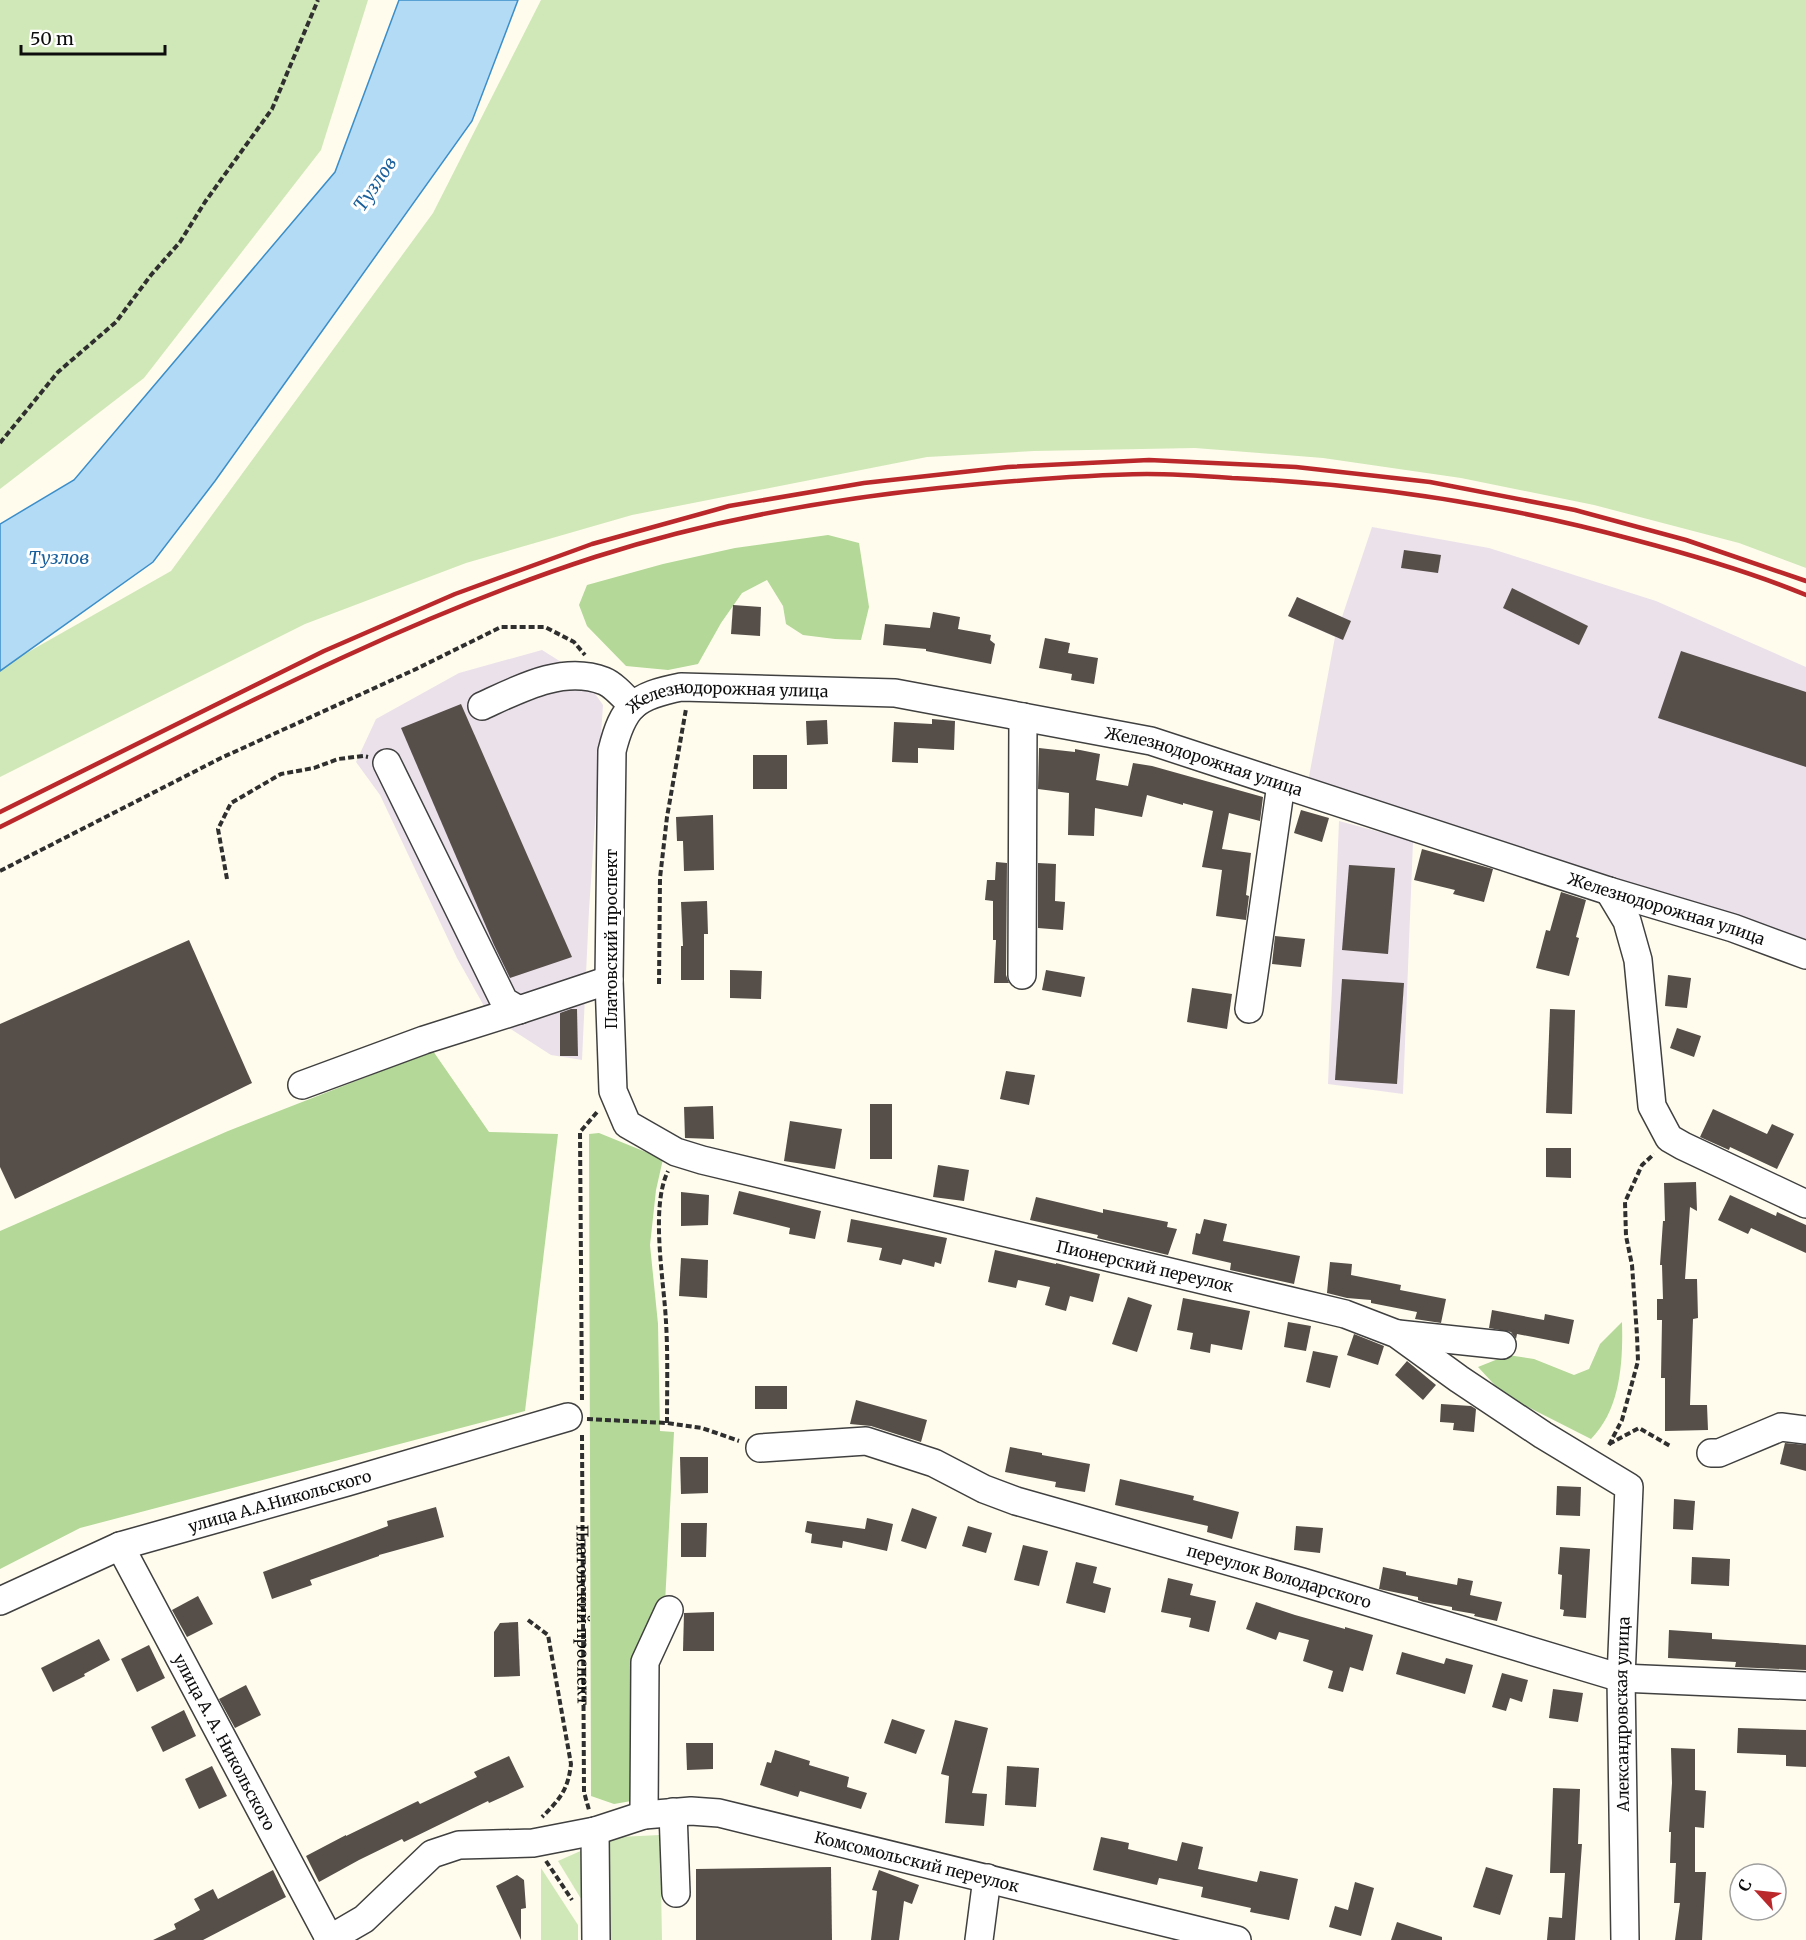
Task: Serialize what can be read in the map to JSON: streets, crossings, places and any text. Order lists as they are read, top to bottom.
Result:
{
  "streets": {
    "street": [
      "Железнодорожная улица",
      "Платовский проспект",
      "Пионерский переулок",
      "улица А.А.Никольского",
      "переулок Володарского",
      "Александровская улица",
      "улица А. А. Никольского",
      "Комсомольский переулок"
    ]
  },
  "crossings": [
    ["Железнодорожная улица", "Платовский проспект"],
    ["Платовский проспект", "Пионерский переулок"],
    ["Платовский проспект", "улица А.А.Никольского"],
    ["Пионерский переулок", "Александровская улица"],
    ["улица А.А.Никольского", "улица А. А. Никольского"],
    ["переулок Володарского", "Александровская улица"],
    ["улица А. А. Никольского", "Комсомольский переулок"]
  ],
  "water": ["Тузлов"],
  "scale_bar": "50 m",
  "north": "top left"
}
